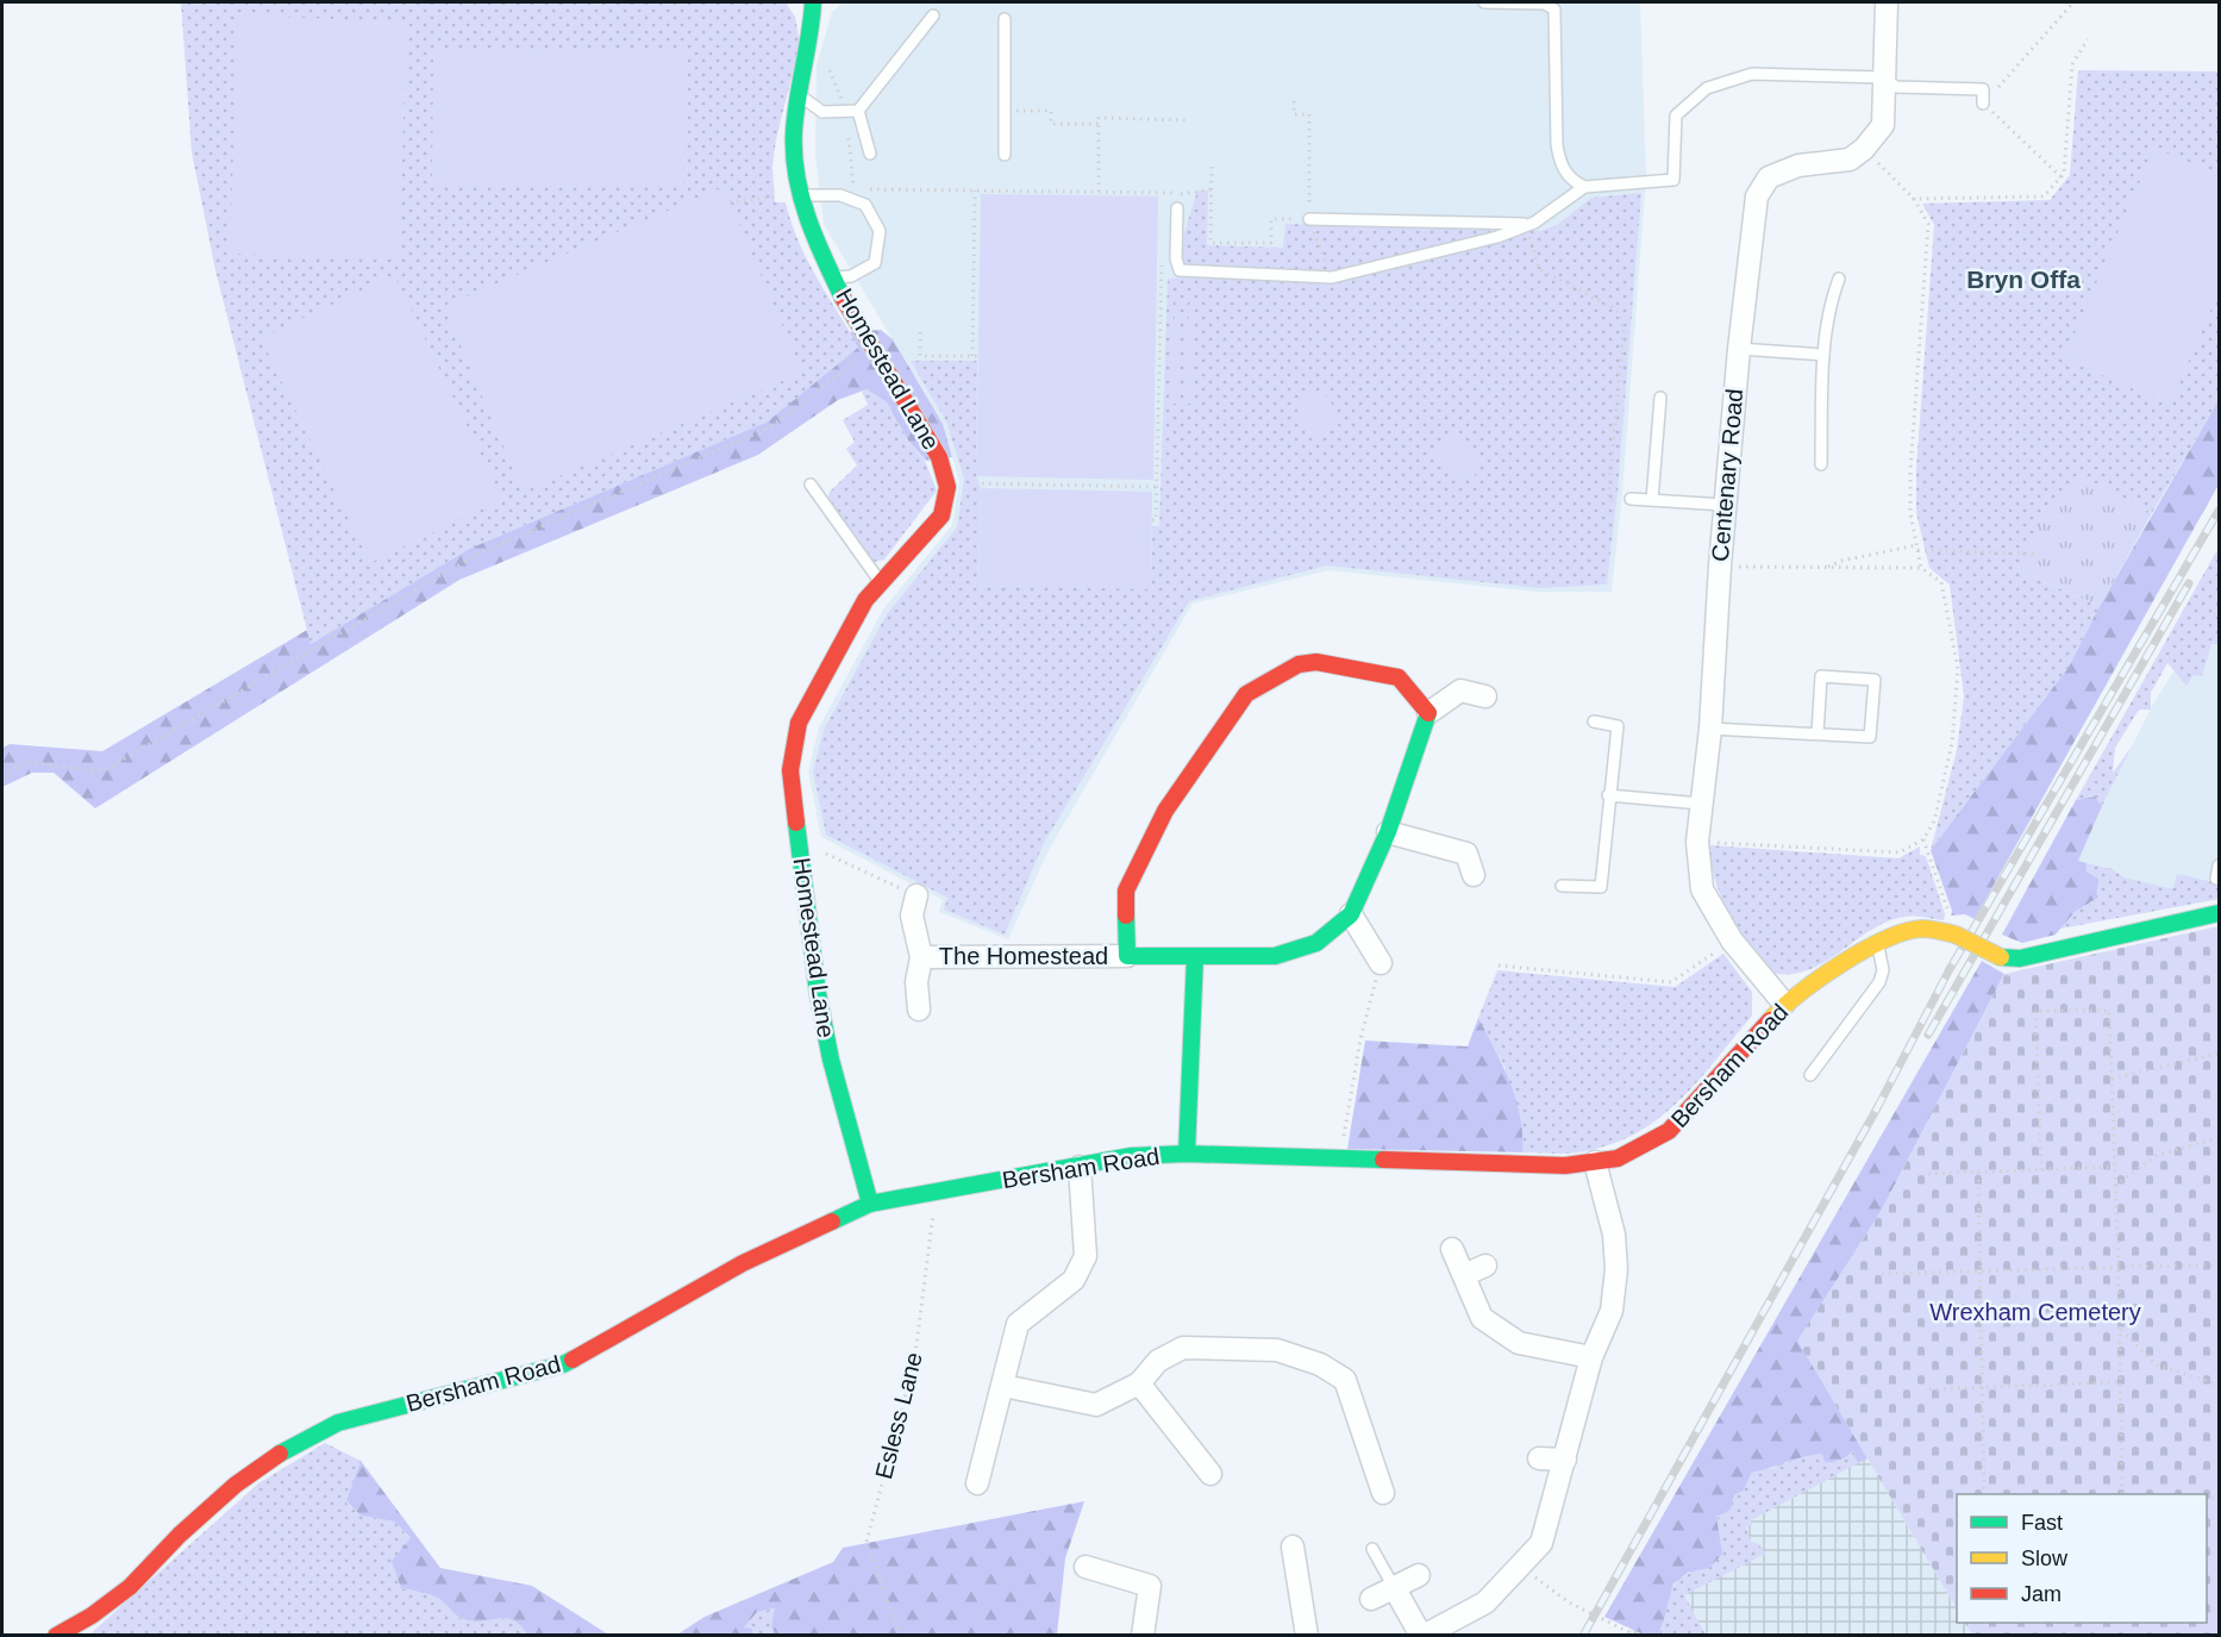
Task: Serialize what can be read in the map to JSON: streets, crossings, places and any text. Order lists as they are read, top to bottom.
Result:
{
  "streets": {
    "street": [
      "Homestead Lane",
      "Centenary Road",
      "The Homestead",
      "Bersham Road"
    ],
    "path": ["Esless Lane"]
  },
  "crossings": [
    ["Homestead Lane", "Bersham Road"],
    ["Centenary Road", "Bersham Road"],
    ["Bersham Road", "Esless Lane"]
  ],
  "districts": ["Bryn Offa"],
  "parks": ["Wrexham Cemetery"],
  "legend": ["Fast", "Slow", "Jam"]
}
